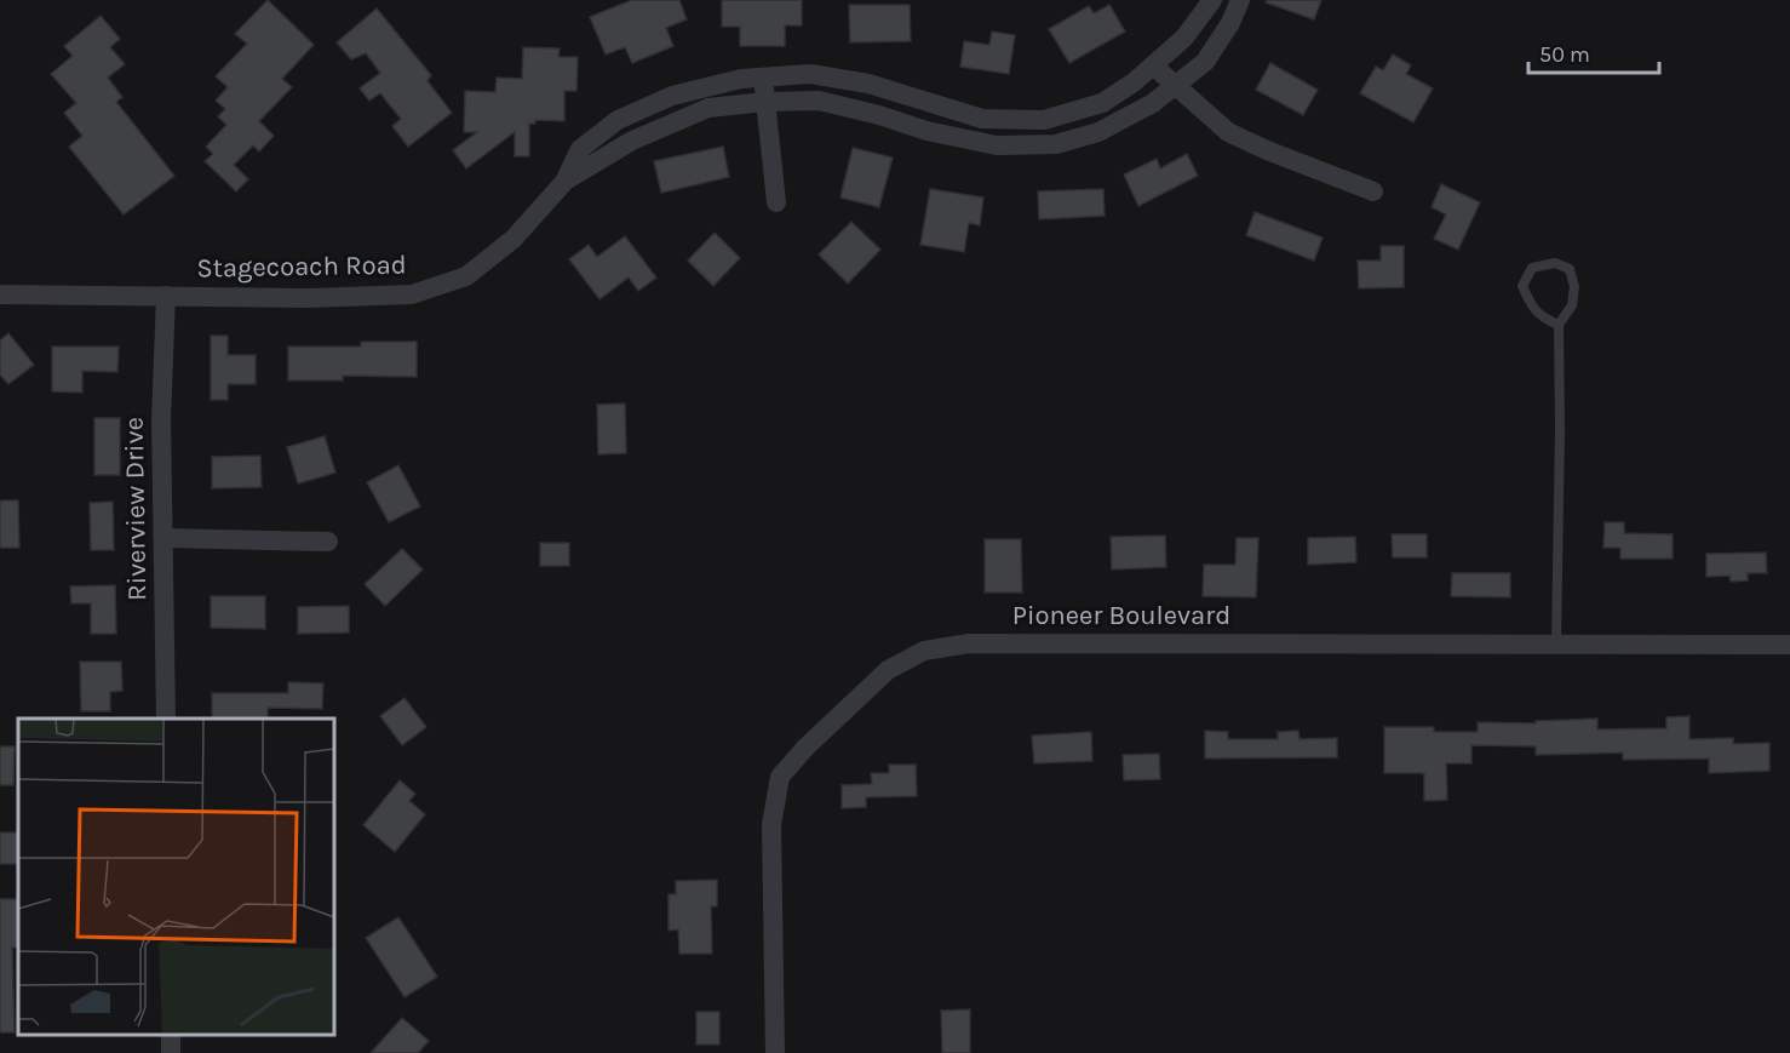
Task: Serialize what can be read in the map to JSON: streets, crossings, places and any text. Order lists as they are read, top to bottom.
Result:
{
  "streets": {
    "street": ["Stagecoach Road", "Riverview Drive", "Pioneer Boulevard"]
  },
  "crossings": [
    ["Stagecoach Road", "Riverview Drive"]
  ],
  "scale_bar": "50 m"
}
